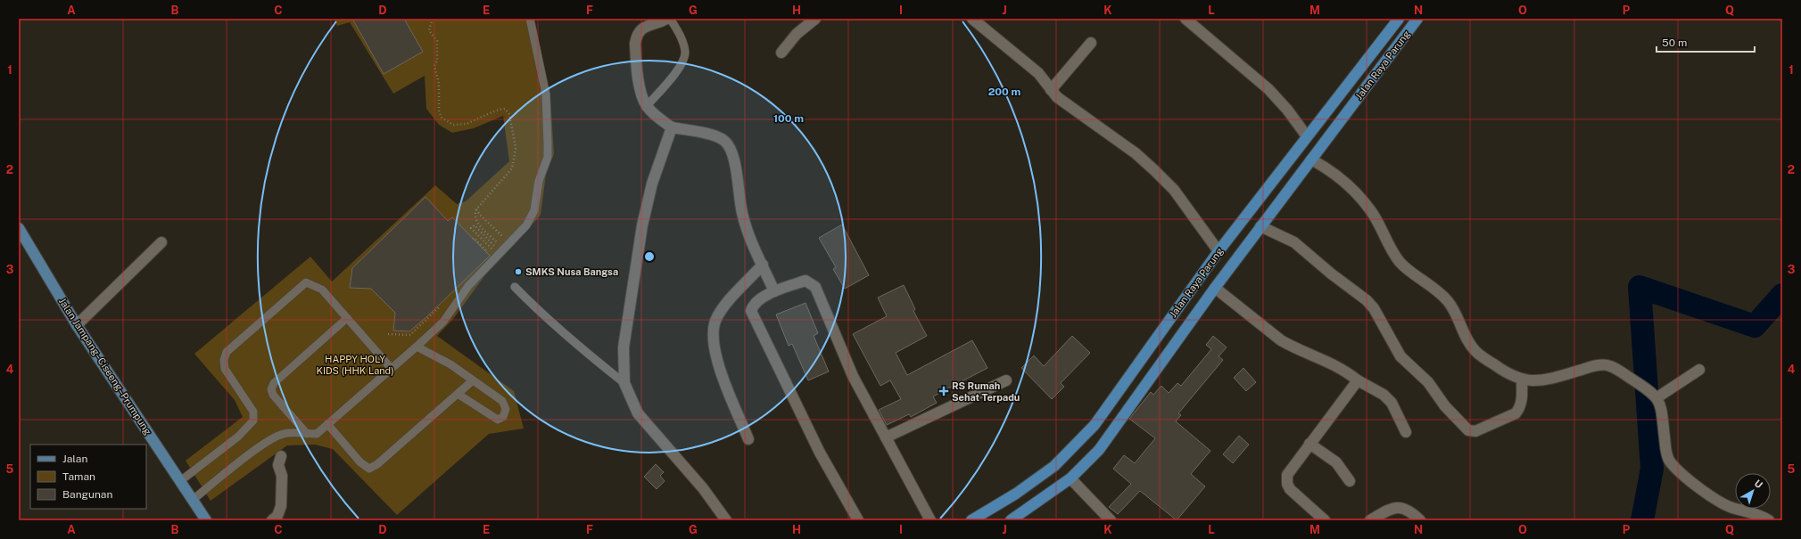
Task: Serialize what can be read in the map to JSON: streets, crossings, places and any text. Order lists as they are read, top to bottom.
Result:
{
  "streets": {
    "highway": ["Jalan Raya Parung"],
    "main road": ["Jalan Jampang–Ciseeng–Prumpung"]
  },
  "parks": ["HAPPY HOLY KIDS (HHK Land)"],
  "places": {
    "other": ["SMKS Nusa Bangsa"],
    "health": ["RS Rumah Sehat Terpadu"]
  },
  "legend": ["Jalan", "Taman", "Bangunan"],
  "scale_bar": "50 m",
  "north": "top right",
  "grid": {
    "columns": [
      "A",
      "B",
      "C",
      "D",
      "E",
      "F",
      "G",
      "H",
      "I",
      "J",
      "K",
      "L",
      "M",
      "N",
      "O",
      "P",
      "Q"
    ],
    "rows": [
      "1",
      "2",
      "3",
      "4",
      "5"
    ]
  },
  "rings": ["200 m", "100 m"]
}
